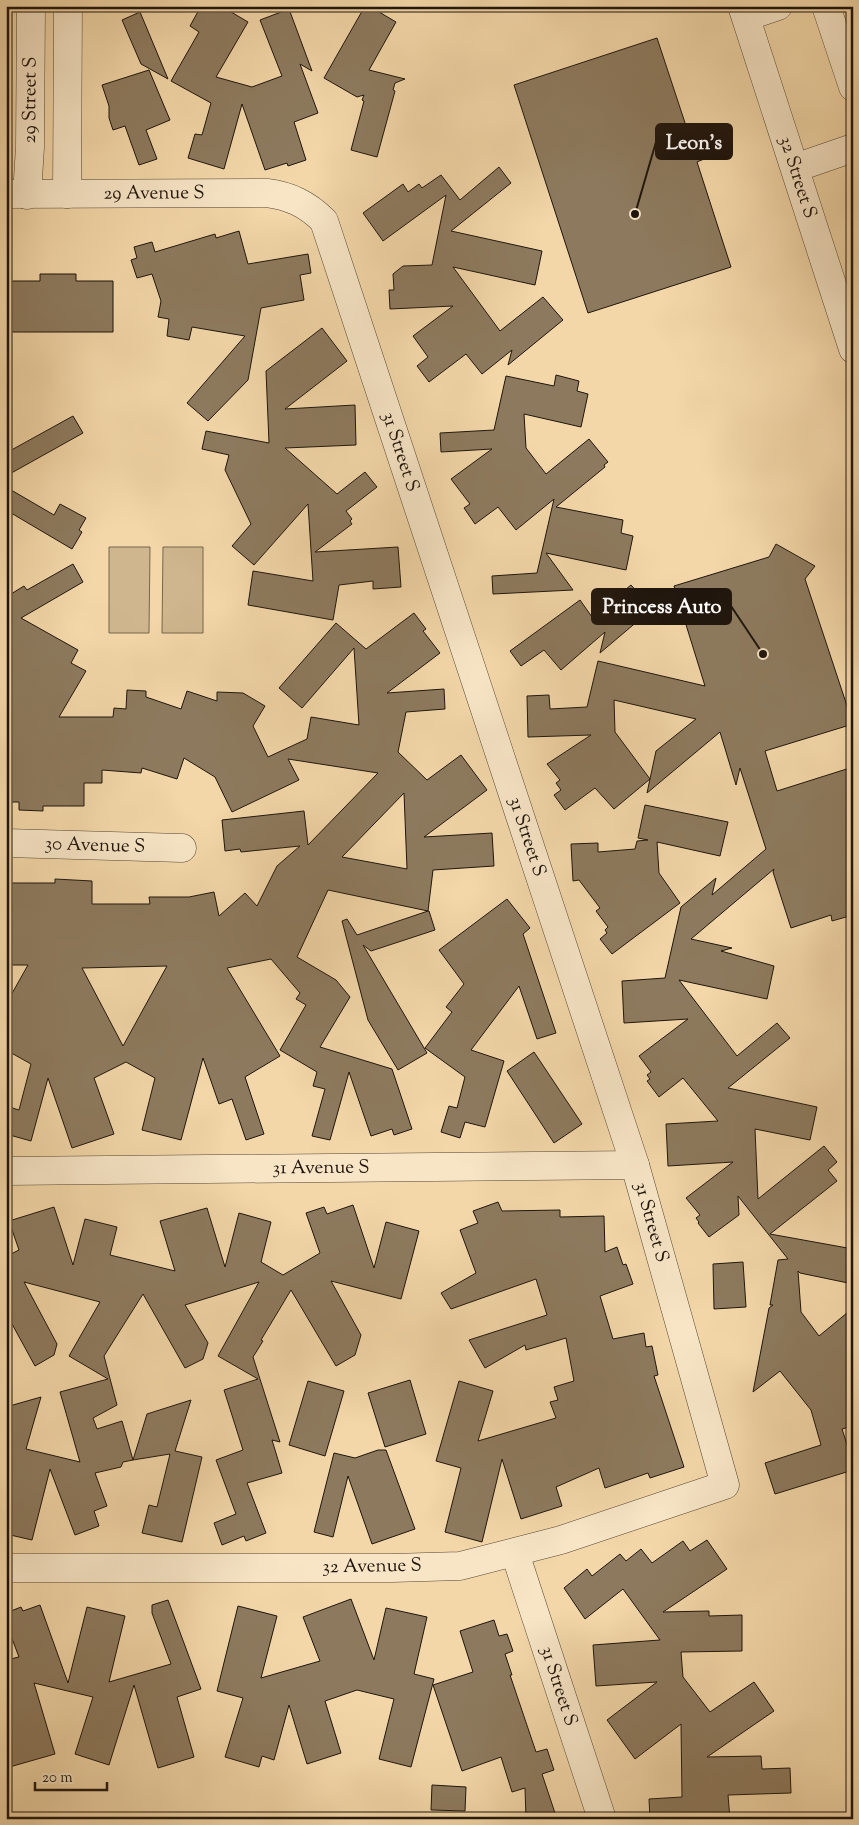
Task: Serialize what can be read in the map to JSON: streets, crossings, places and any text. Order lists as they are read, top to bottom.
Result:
{
  "streets": {
    "street": [
      "29 Street S",
      "32 Street S",
      "29 Avenue S",
      "31 Street S",
      "30 Avenue S",
      "31 Avenue S",
      "32 Avenue S"
    ]
  },
  "crossings": [
    ["29 Street S", "29 Avenue S"],
    ["29 Avenue S", "31 Street S"],
    ["31 Street S", "31 Avenue S"],
    ["31 Street S", "32 Avenue S"]
  ],
  "places": ["Leon's", "Princess Auto"],
  "scale_bar": "20 m"
}
